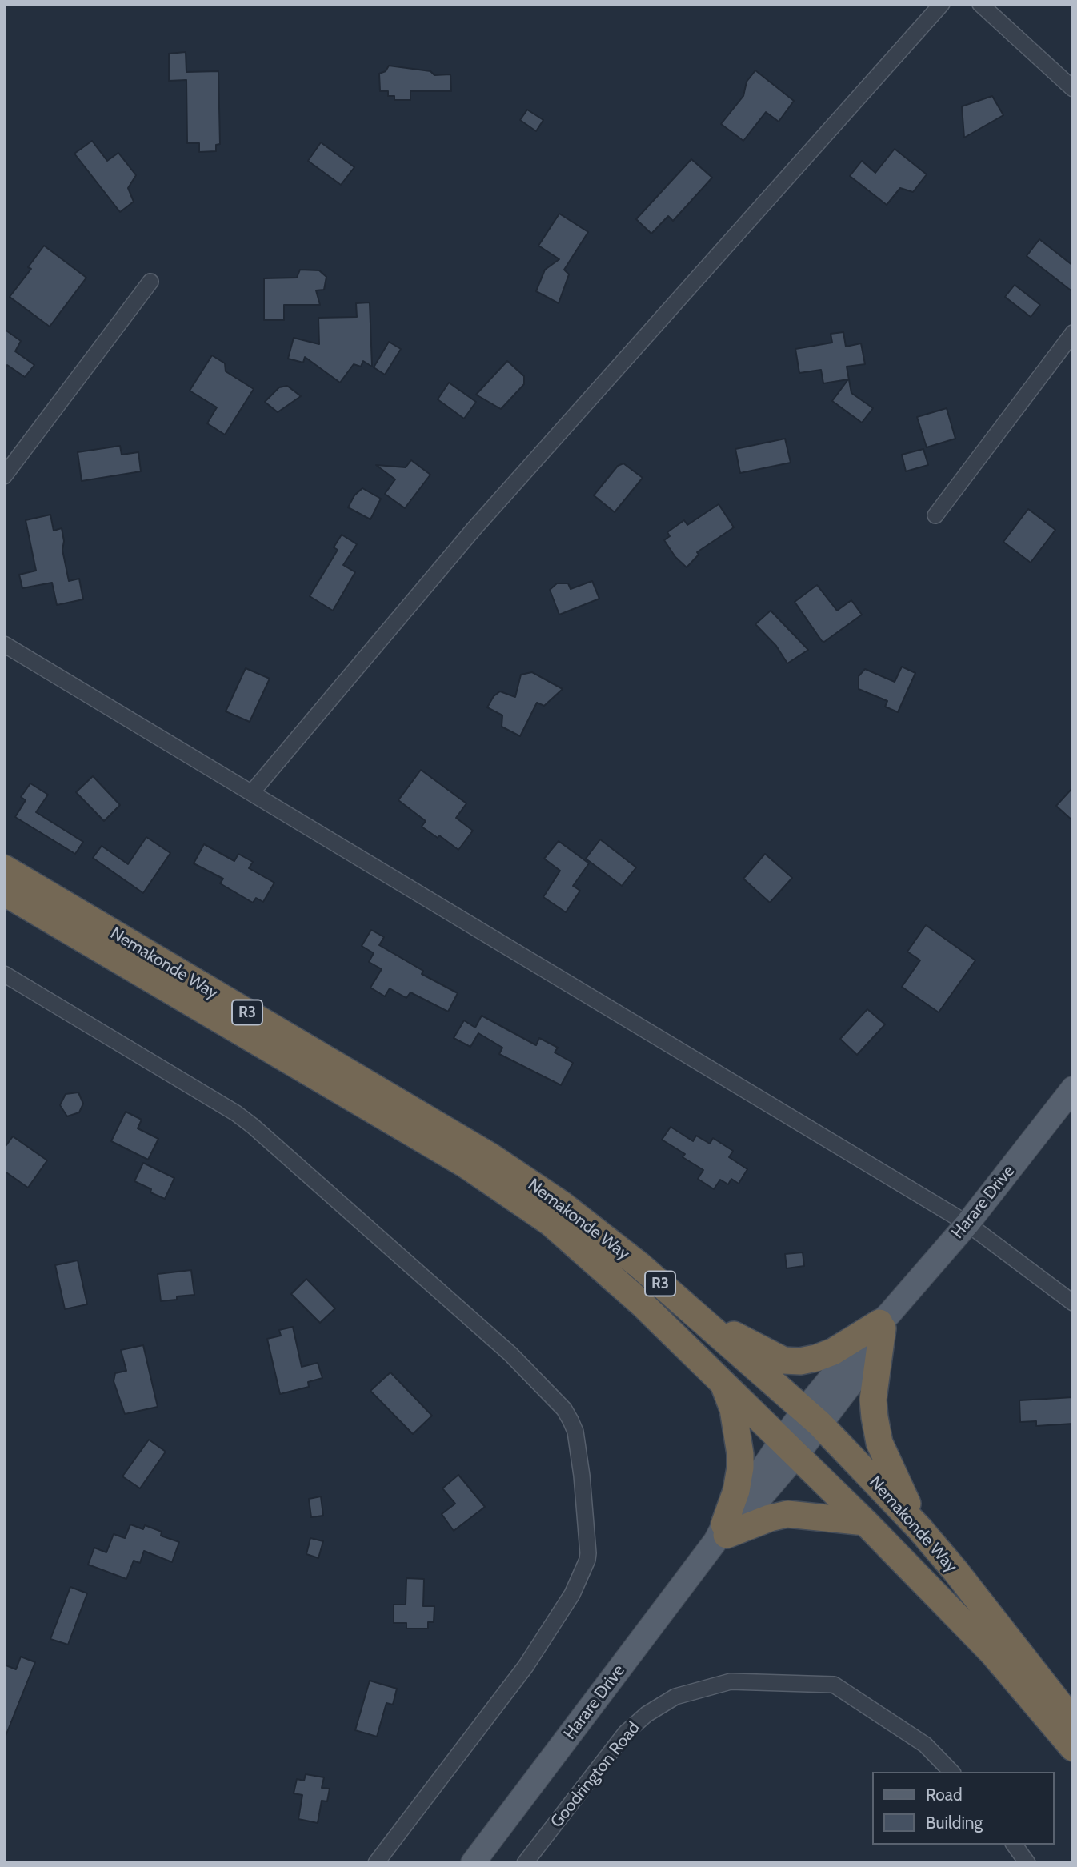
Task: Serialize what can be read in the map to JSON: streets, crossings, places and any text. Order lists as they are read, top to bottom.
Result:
{
  "streets": {
    "highway": ["Nemakonde Way", "R3"],
    "main road": ["Harare Drive"],
    "street": ["Goodrington Road"]
  },
  "crossings": [
    ["Nemakonde Way", "Harare Drive"]
  ],
  "legend": ["Road", "Building"]
}
